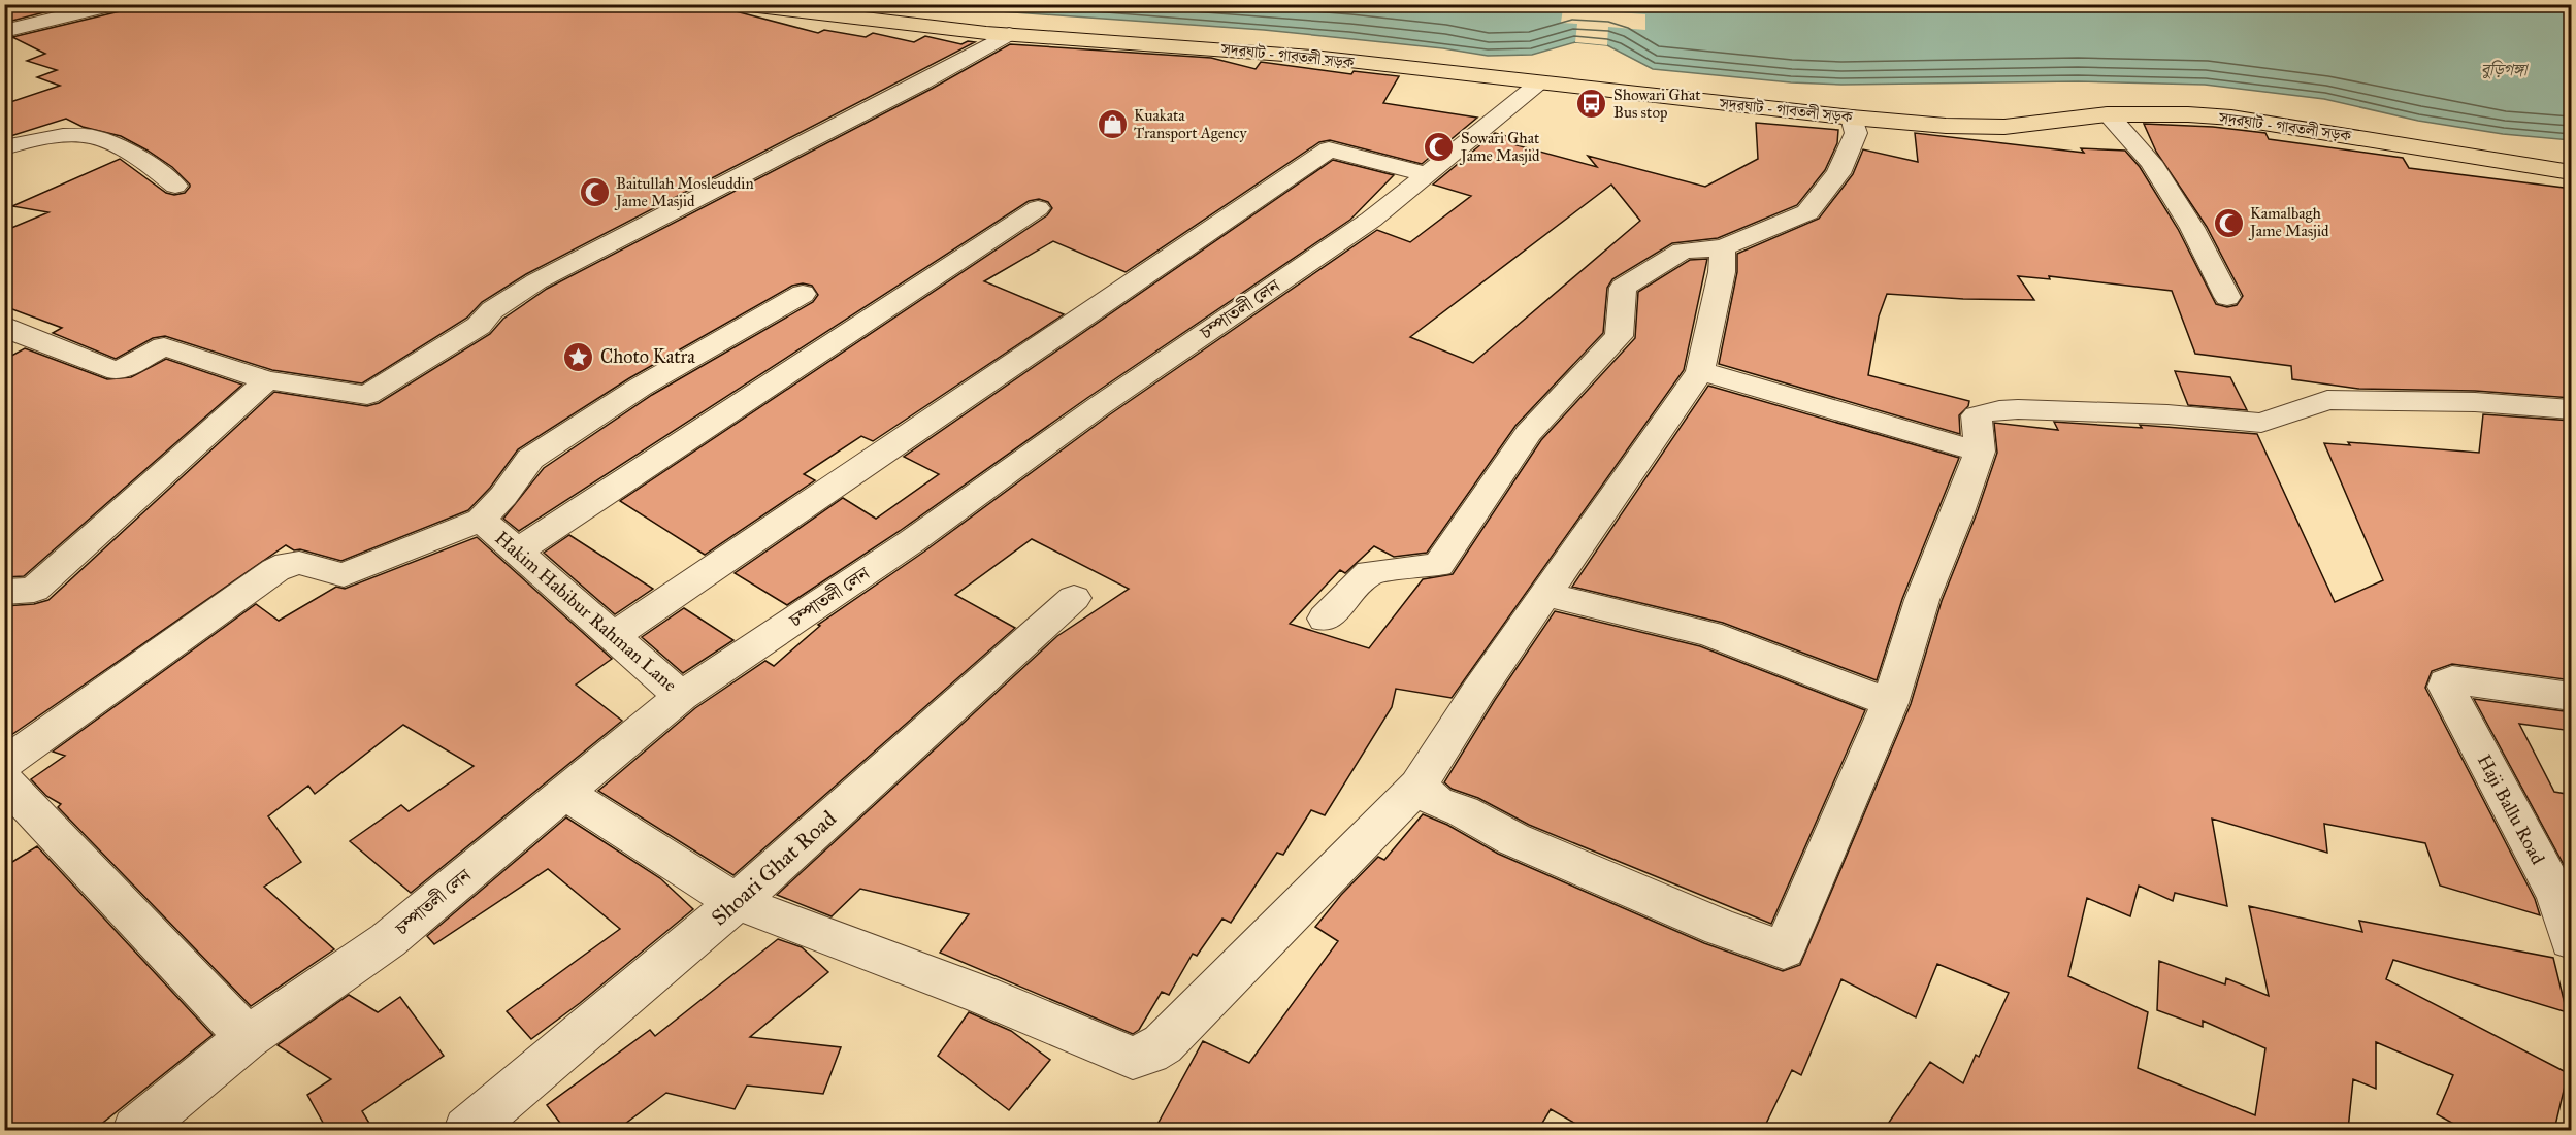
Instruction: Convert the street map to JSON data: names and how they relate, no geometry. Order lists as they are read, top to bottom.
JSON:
{
  "streets": {
    "highway": ["সদরঘাট - গাবতলী সড়ক"],
    "street": [
      "চম্পাতলী লেন",
      "Hakim Habibur Rahman Lane",
      "Haji Ballu Road",
      "Shoari Ghat Road"
    ]
  },
  "crossings": [
    ["সদরঘাট - গাবতলী সড়ক", "চম্পাতলী লেন"],
    ["চম্পাতলী লেন", "Hakim Habibur Rahman Lane"]
  ],
  "water": ["বুড়িগঙ্গা"],
  "places": {
    "bus stop": ["Showari Ghat Bus stop"],
    "shop": ["Kuakata Transport Agency"],
    "mosque": ["Sowari Ghat Jame Masjid", "Baitullah Mosleuddin Jame Masjid", "Kamalbagh Jame Masjid"],
    "place": ["Choto Katra"]
  }
}
